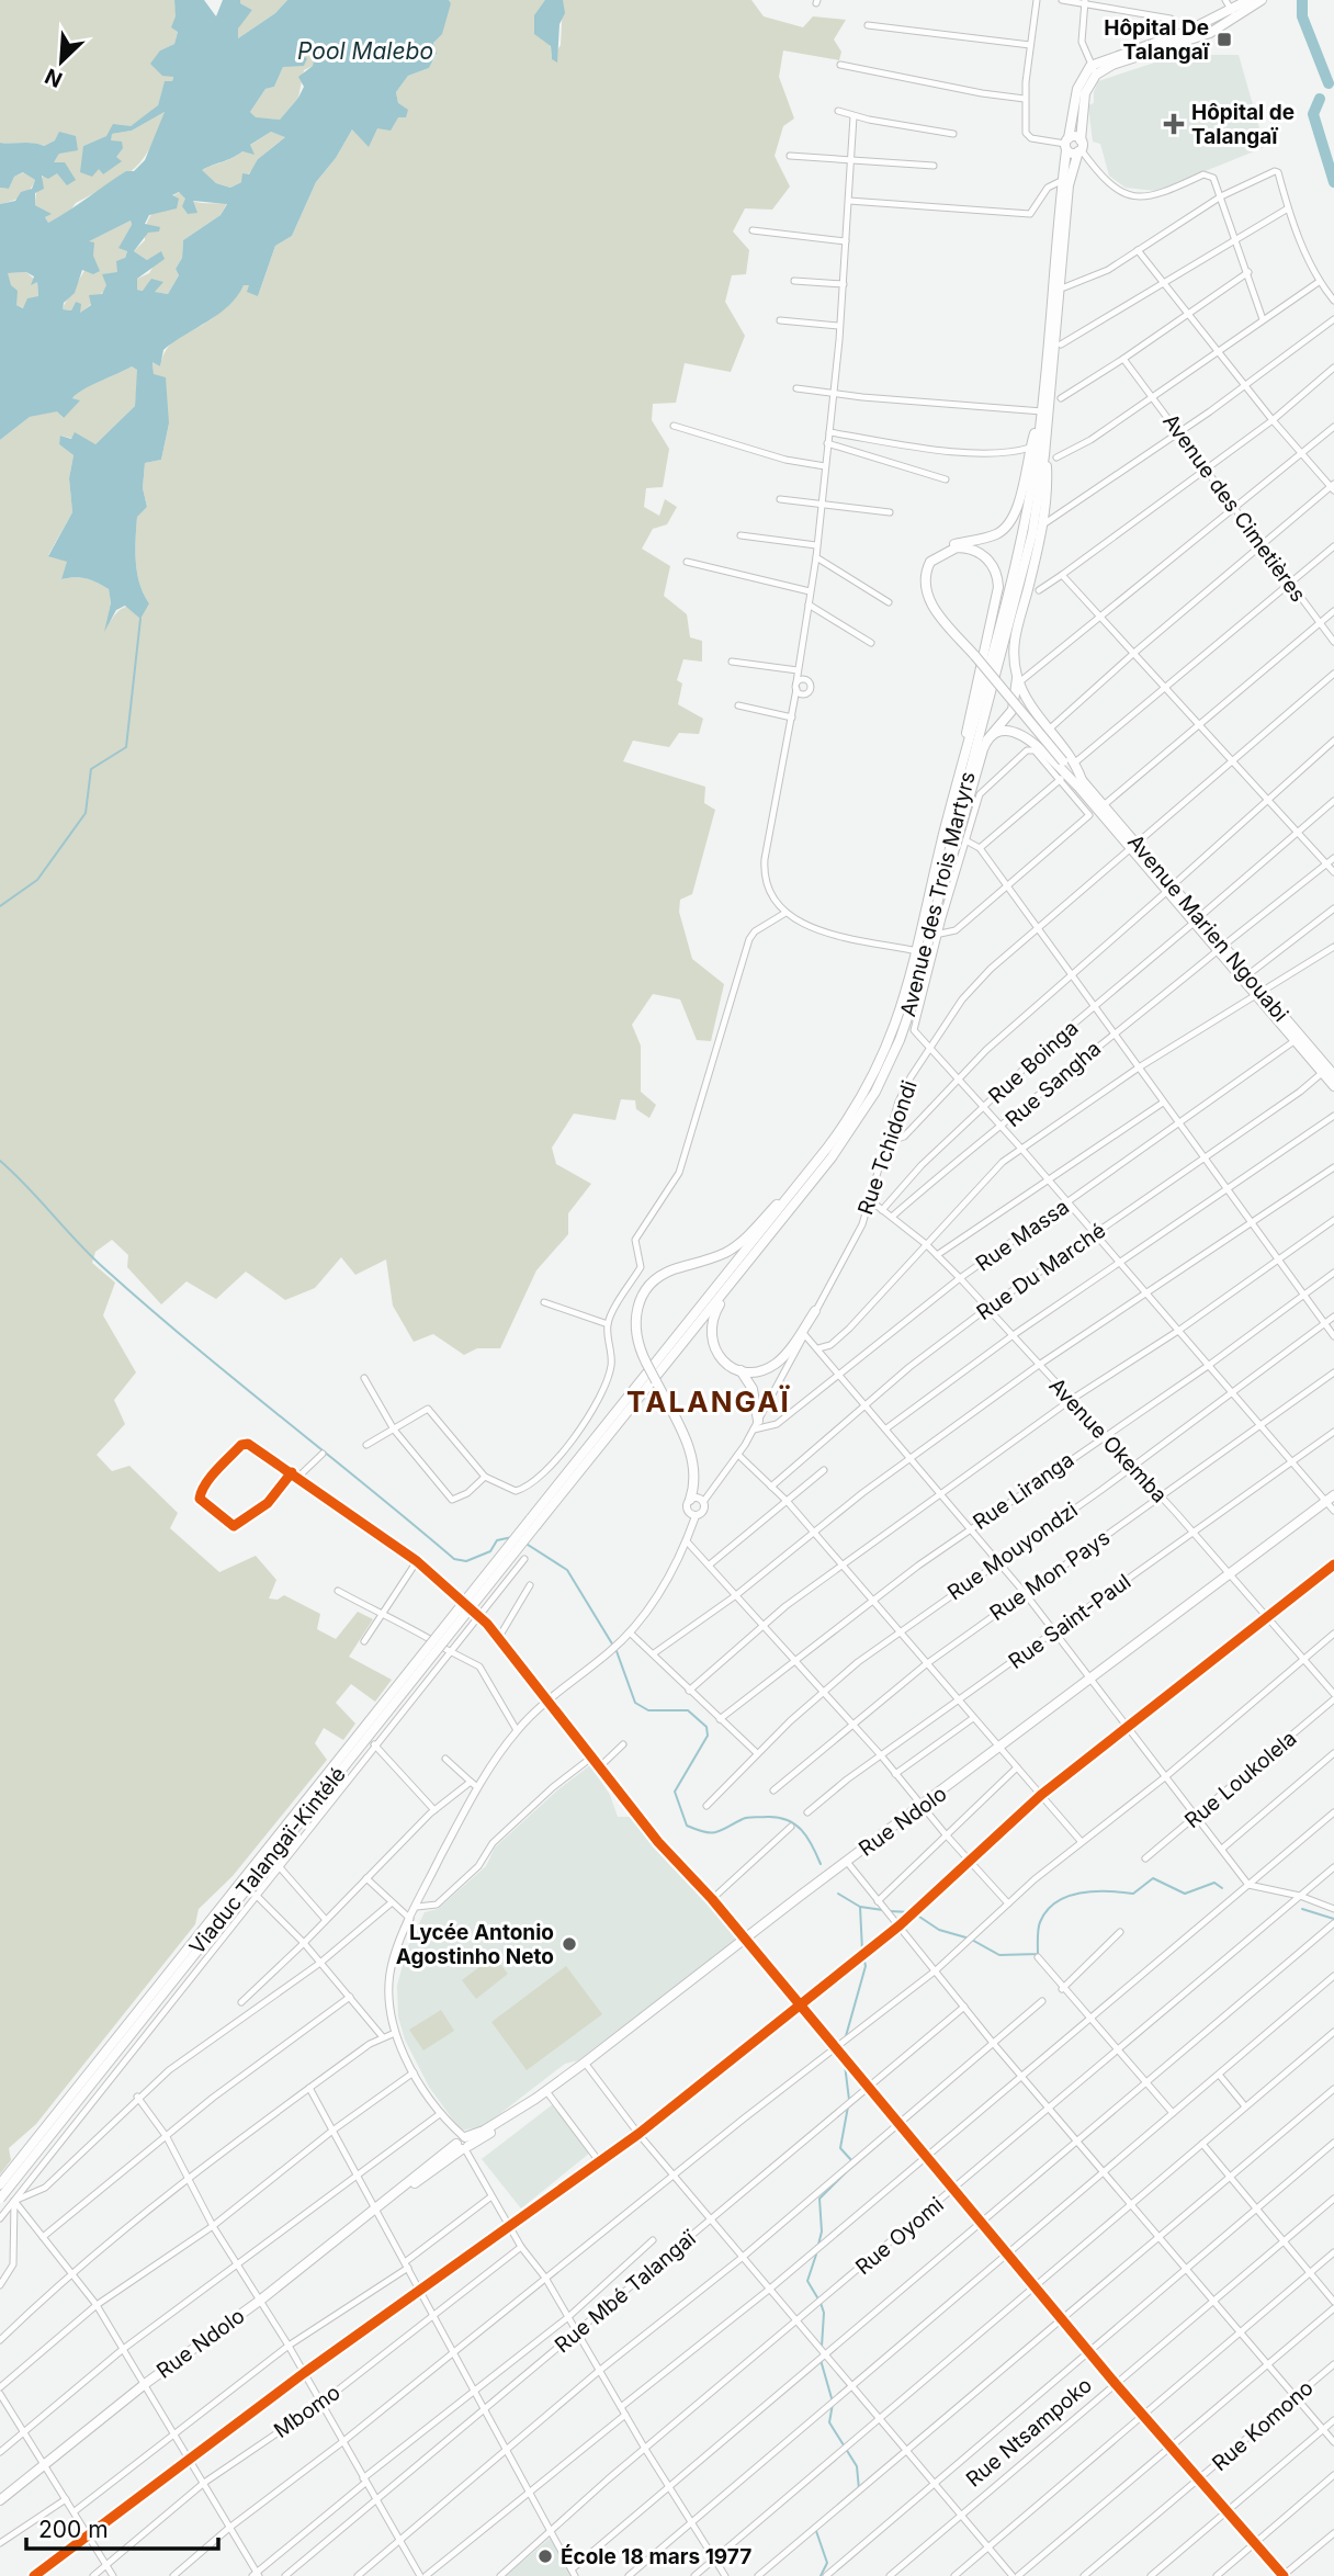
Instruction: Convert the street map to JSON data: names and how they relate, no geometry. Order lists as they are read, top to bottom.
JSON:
{
  "streets": {
    "main road": [
      "Avenue des Trois Martyrs",
      "Avenue Marien Ngouabi",
      "Rue Ndolo",
      "Viaduc Talangaï-Kintélé"
    ],
    "street": [
      "Avenue des Cimetières",
      "Rue Boinga",
      "Rue Sangha",
      "Rue Tchidondi",
      "Rue Massa",
      "Rue Du Marché",
      "Avenue Okemba",
      "Rue Liranga",
      "Rue Mouyondzi",
      "Rue Mon Pays",
      "Rue Saint-Paul",
      "Rue Loukolela",
      "Rue Oyomi",
      "Rue Mbé Talangaï",
      "Mbomo",
      "Rue Komono",
      "Rue Ntsampoko"
    ]
  },
  "crossings": [
    ["Avenue des Trois Martyrs", "Viaduc Talangaï-Kintélé"],
    ["Avenue Marien Ngouabi", "Rue Boinga"],
    ["Avenue Marien Ngouabi", "Rue Sangha"],
    ["Avenue Marien Ngouabi", "Rue Tchidondi"],
    ["Avenue Marien Ngouabi", "Rue Du Marché"],
    ["Rue Boinga", "Avenue Okemba"],
    ["Rue Sangha", "Avenue Okemba"],
    ["Rue Tchidondi", "Rue Massa"],
    ["Rue Tchidondi", "Avenue Okemba"],
    ["Rue Massa", "Avenue Okemba"],
    ["Rue Du Marché", "Avenue Okemba"],
    ["Avenue Okemba", "Rue Liranga"],
    ["Avenue Okemba", "Rue Mouyondzi"],
    ["Avenue Okemba", "Rue Mon Pays"],
    ["Avenue Okemba", "Rue Saint-Paul"],
    ["Avenue Okemba", "Rue Loukolela"],
    ["Avenue Okemba", "Rue Ndolo"]
  ],
  "districts": ["TALANGAÏ"],
  "water": ["Pool Malebo"],
  "places": {
    "transit": ["Hôpital De Talangaï"],
    "health": ["Hôpital de Talangaï"],
    "other": ["Lycée Antonio Agostinho Neto", "École 18 mars 1977"]
  },
  "scale_bar": "200 m",
  "north": "bottom left"
}
